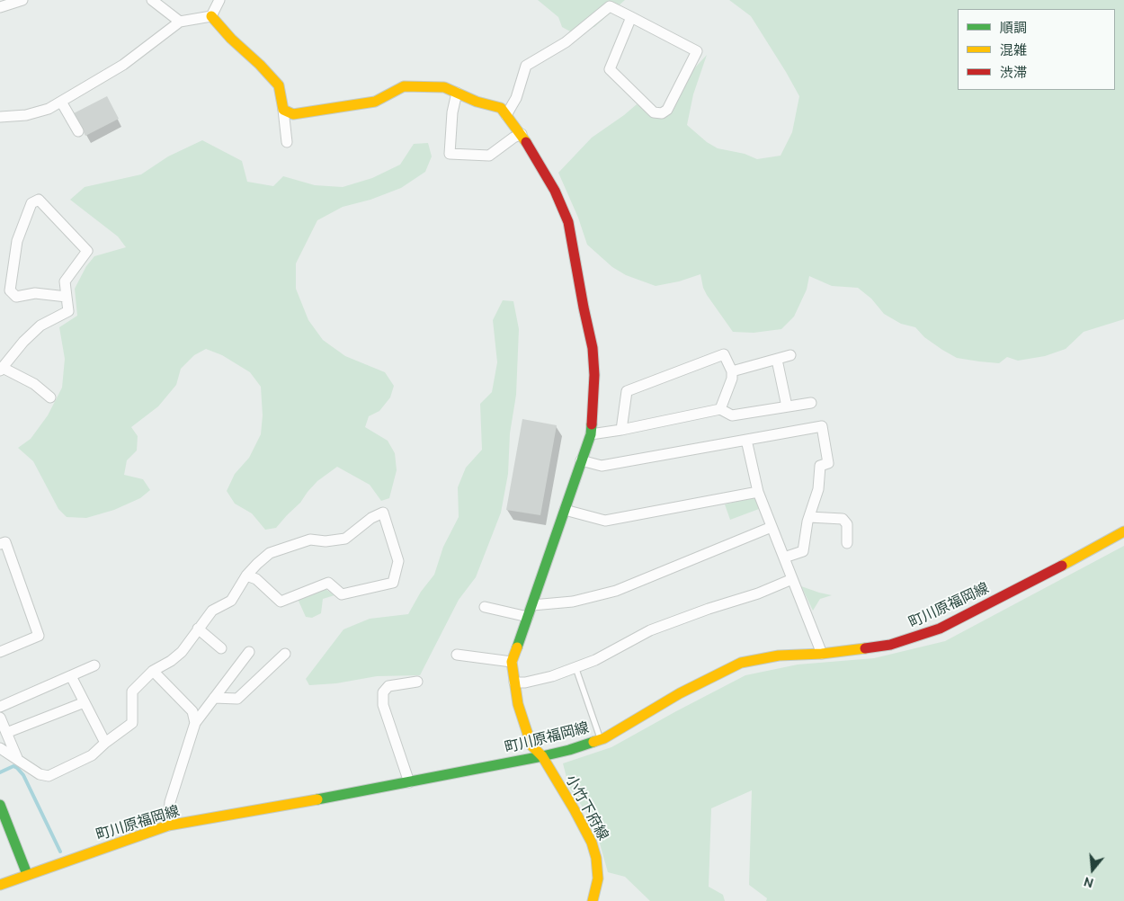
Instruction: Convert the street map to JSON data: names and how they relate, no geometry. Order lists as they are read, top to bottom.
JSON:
{
  "streets": {
    "main road": ["町川原福岡線", "小竹下府線"]
  },
  "crossings": [
    ["町川原福岡線", "小竹下府線"]
  ],
  "legend": ["順調", "混雑", "渋滞"],
  "north": "bottom"
}
